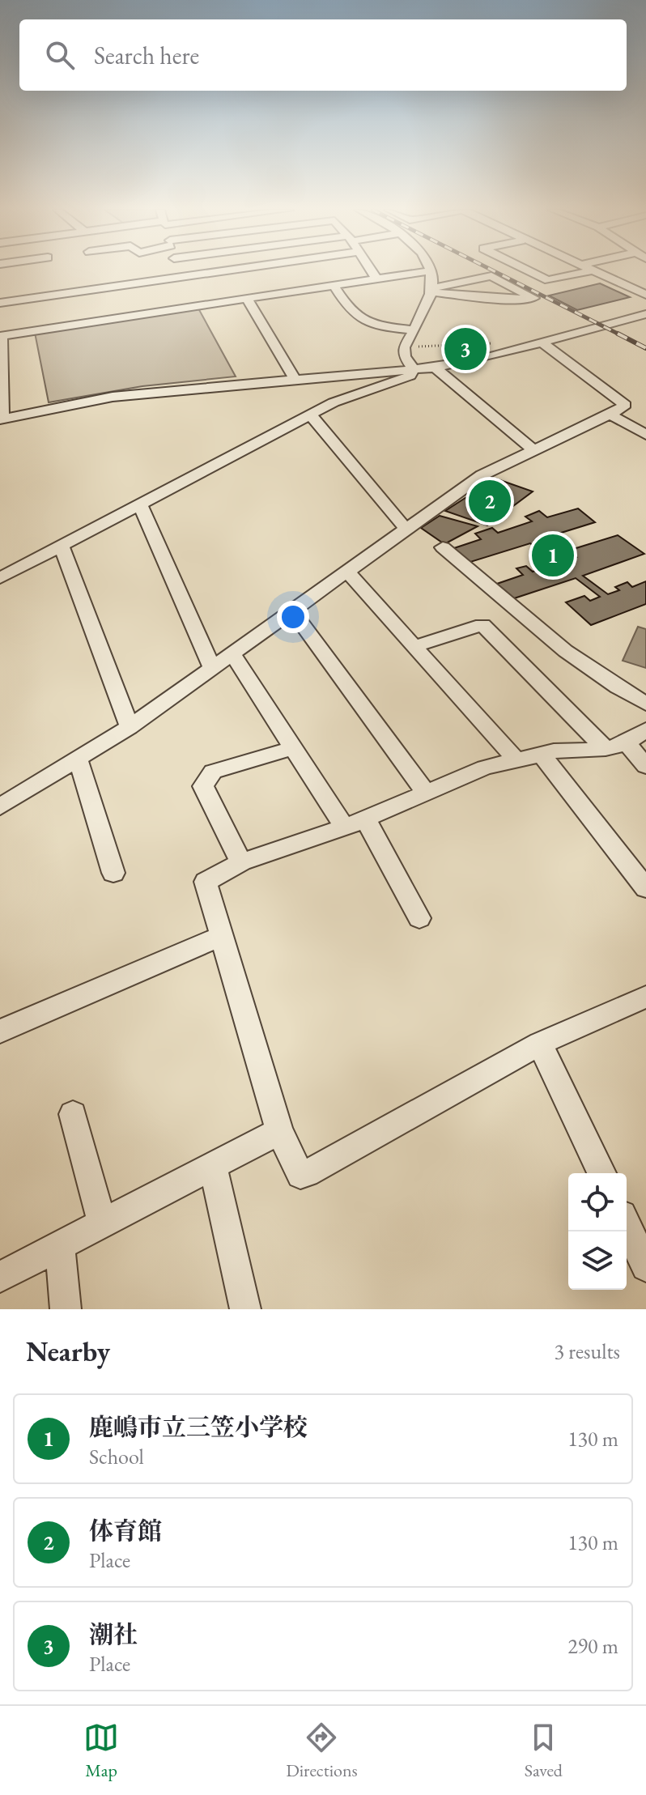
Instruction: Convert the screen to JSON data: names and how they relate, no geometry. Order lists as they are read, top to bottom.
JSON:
{
  "page": {
    "search": "Search here",
    "pins": ["3", "2", "1"],
    "heading": ["Nearby", "3 results"],
    "list": [
      {
        "mark": "1",
        "name": "鹿嶋市立三笠小学校",
        "note": "School",
        "value": "130 m"
      },
      {
        "mark": "2",
        "name": "体育館",
        "note": "Place",
        "value": "130 m"
      },
      {
        "mark": "3",
        "name": "潮社",
        "note": "Place",
        "value": "290 m"
      }
    ],
    "nav": ["Map", "Directions", "Saved"]
  }
}
